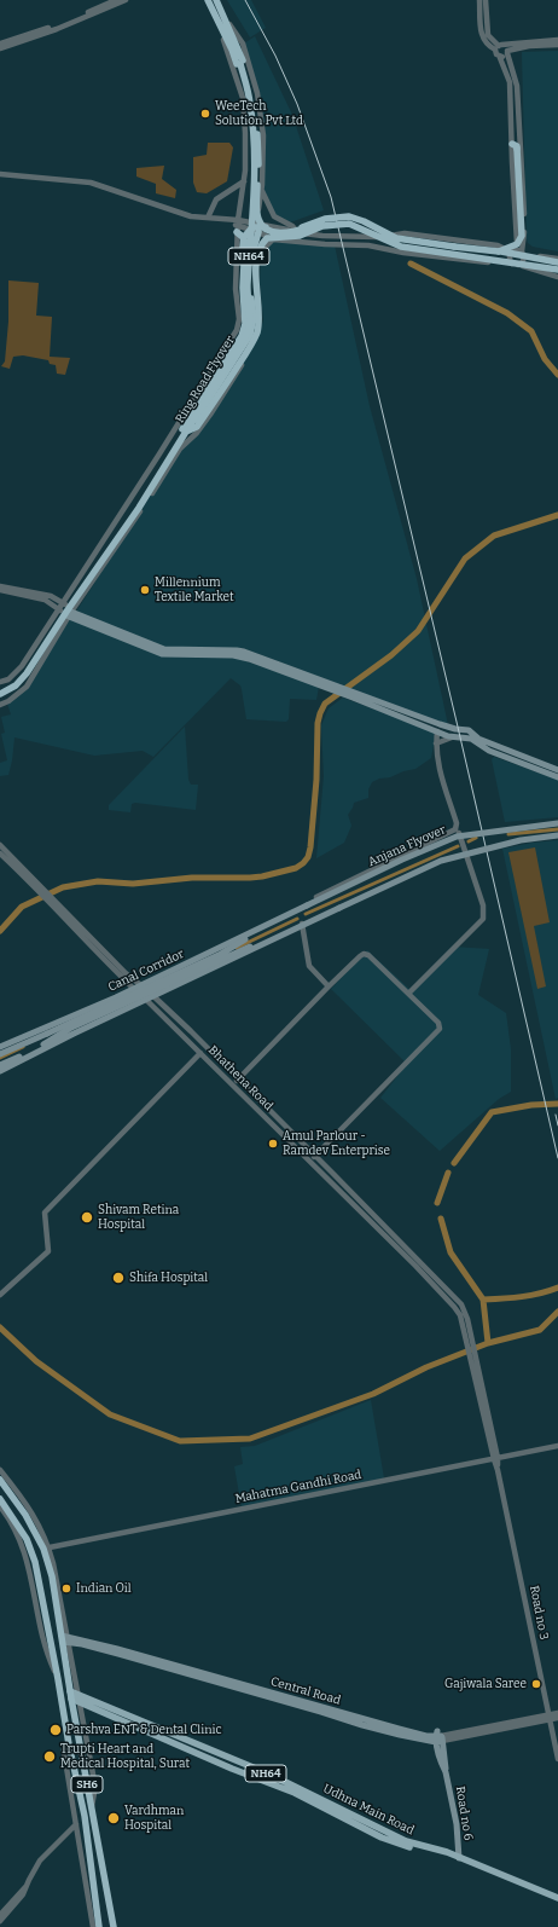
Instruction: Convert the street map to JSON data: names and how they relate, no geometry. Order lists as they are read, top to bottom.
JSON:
{
  "streets": {
    "highway": ["NH64", "Ring Road Flyover", "SH6"],
    "main road": [
      "Anjana Flyover",
      "Canal Corridor",
      "Central Road",
      "Udhna Main Road",
      "Road no 6"
    ],
    "street": ["Bhathena Road", "Mahatma Gandhi Road", "Road no 3"]
  },
  "crossings": [
    ["NH64", "Ring Road Flyover"],
    ["NH64", "Udhna Main Road"],
    ["NH64", "Road no 6"],
    ["Anjana Flyover", "Canal Corridor"],
    ["Canal Corridor", "Bhathena Road"],
    ["Bhathena Road", "Road no 3"],
    ["Mahatma Gandhi Road", "Road no 3"],
    ["Road no 3", "Central Road"],
    ["Central Road", "SH6"],
    ["Central Road", "Road no 6"],
    ["SH6", "Udhna Main Road"],
    ["Udhna Main Road", "Road no 6"]
  ],
  "places": [
    "WeeTech Solution Pvt Ltd",
    "Millennium Textile Market",
    "Amul Parlour - Ramdev Enterprise",
    "Shivam Retina Hospital",
    "Shifa Hospital",
    "Indian Oil",
    "Gajiwala Saree",
    "Parshva ENT & Dental Clinic",
    "Trupti Heart and Medical Hospital, Surat",
    "Vardhman Hospital"
  ]
}
